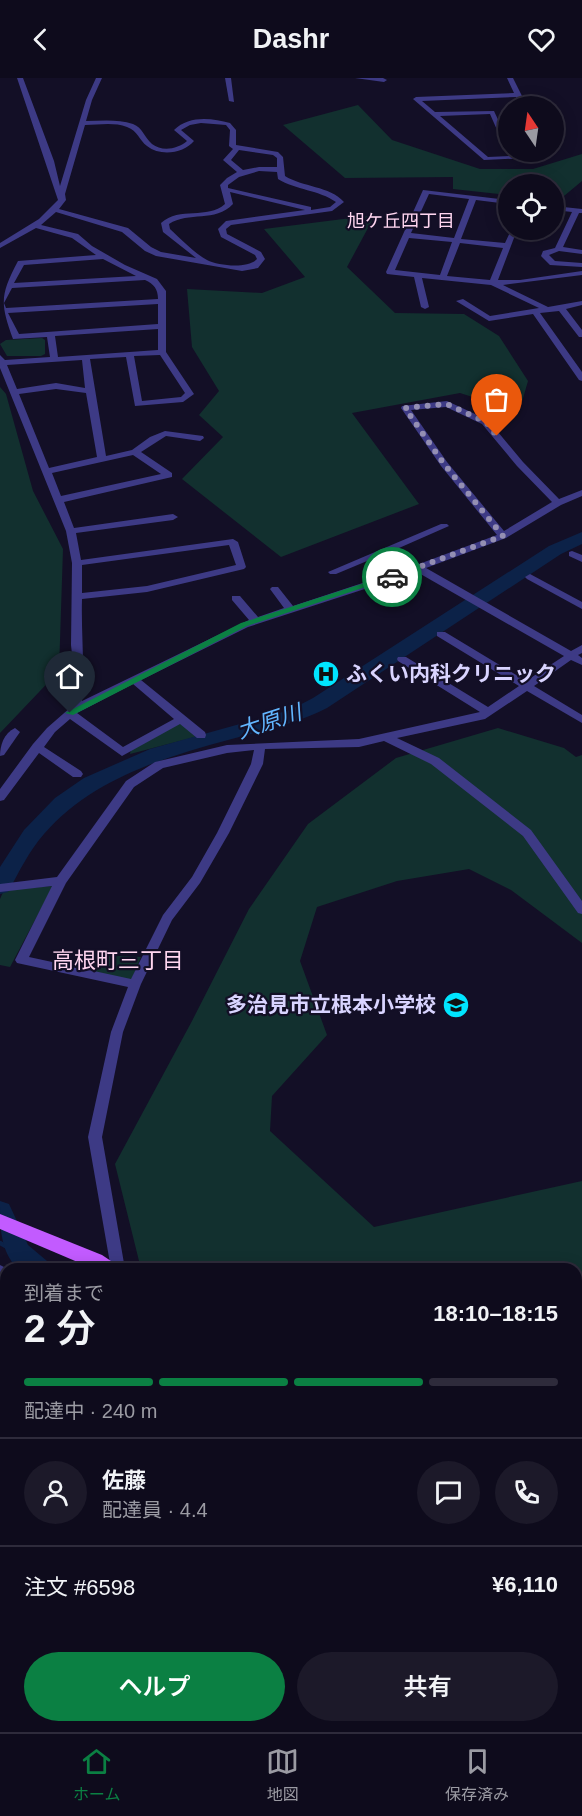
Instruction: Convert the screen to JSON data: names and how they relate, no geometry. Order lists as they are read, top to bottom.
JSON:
{
  "districts": ["旭ケ丘四丁目", "高根町三丁目"],
  "water": ["大原川"],
  "places": {
    "hospital": ["ふくい内科クリニック"],
    "school or university": ["多治見市立根本小学校"]
  },
  "north": "top",
  "page": {
    "header": "Dashr",
    "heading": ["2 分", "到着まで", "18:10–18:15"],
    "panel": [
      "佐藤",
      "配達員 · 4.4",
      "注文 #6598",
      "¥6,110"
    ],
    "bar": "配達中 · 240 m",
    "buttons": ["ヘルプ", "共有"],
    "tabs": ["ホーム", "地図", "保存済み"]
  }
}
